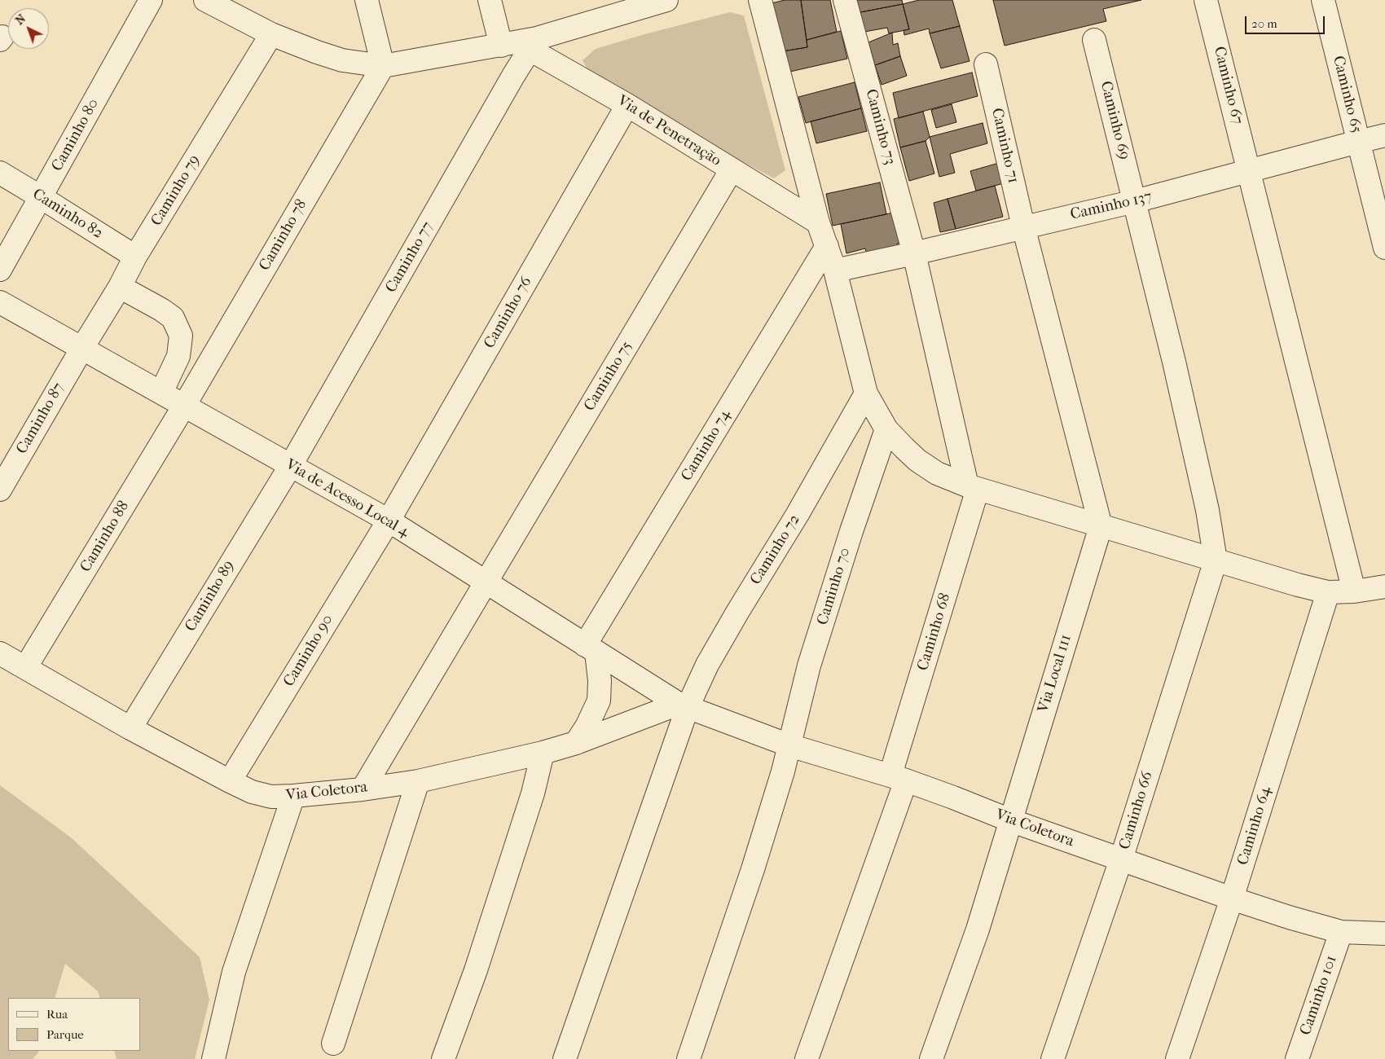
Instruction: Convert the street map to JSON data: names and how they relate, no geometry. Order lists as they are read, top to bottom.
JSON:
{
  "streets": {
    "street": [
      "Caminho 67",
      "Caminho 65",
      "Caminho 69",
      "Caminho 73",
      "Via de Penetração",
      "Caminho 80",
      "Caminho 71",
      "Caminho 79",
      "Caminho 137",
      "Caminho 82",
      "Caminho 78",
      "Caminho 77",
      "Caminho 76",
      "Caminho 75",
      "Caminho 87",
      "Caminho 74",
      "Via de Acesso Local 4",
      "Caminho 88",
      "Caminho 72",
      "Caminho 70",
      "Caminho 89",
      "Caminho 68",
      "Caminho 90",
      "Via Local 111",
      "Via Coletora",
      "Caminho 66",
      "Caminho 64",
      "Caminho 101"
    ]
  },
  "crossings": [
    ["Caminho 67", "Caminho 137"],
    ["Caminho 65", "Caminho 137"],
    ["Caminho 69", "Caminho 137"],
    ["Caminho 69", "Caminho 66"],
    ["Caminho 73", "Caminho 137"],
    ["Caminho 73", "Caminho 68"],
    ["Via de Penetração", "Caminho 77"],
    ["Via de Penetração", "Caminho 76"],
    ["Via de Penetração", "Caminho 75"],
    ["Caminho 80", "Caminho 82"],
    ["Caminho 71", "Caminho 137"],
    ["Caminho 71", "Via Local 111"],
    ["Caminho 79", "Caminho 82"],
    ["Caminho 79", "Caminho 87"],
    ["Caminho 79", "Via de Acesso Local 4"],
    ["Caminho 78", "Via de Acesso Local 4"],
    ["Caminho 78", "Caminho 88"],
    ["Caminho 77", "Via de Acesso Local 4"],
    ["Caminho 77", "Caminho 89"],
    ["Caminho 76", "Via de Acesso Local 4"],
    ["Caminho 76", "Caminho 90"],
    ["Caminho 75", "Via de Acesso Local 4"],
    ["Caminho 75", "Via Coletora"],
    ["Caminho 87", "Via de Acesso Local 4"],
    ["Caminho 74", "Via de Acesso Local 4"],
    ["Via de Acesso Local 4", "Caminho 88"],
    ["Via de Acesso Local 4", "Caminho 72"],
    ["Via de Acesso Local 4", "Caminho 89"],
    ["Via de Acesso Local 4", "Caminho 90"],
    ["Via de Acesso Local 4", "Via Coletora"],
    ["Caminho 88", "Via Coletora"],
    ["Caminho 72", "Via Coletora"],
    ["Caminho 70", "Via Coletora"],
    ["Caminho 89", "Via Coletora"],
    ["Caminho 68", "Via Coletora"],
    ["Caminho 90", "Via Coletora"],
    ["Via Local 111", "Via Coletora"],
    ["Via Coletora", "Caminho 66"],
    ["Via Coletora", "Caminho 64"],
    ["Via Coletora", "Caminho 101"]
  ],
  "legend": ["Rua", "Parque"],
  "scale_bar": "20 m",
  "north": "top left"
}
